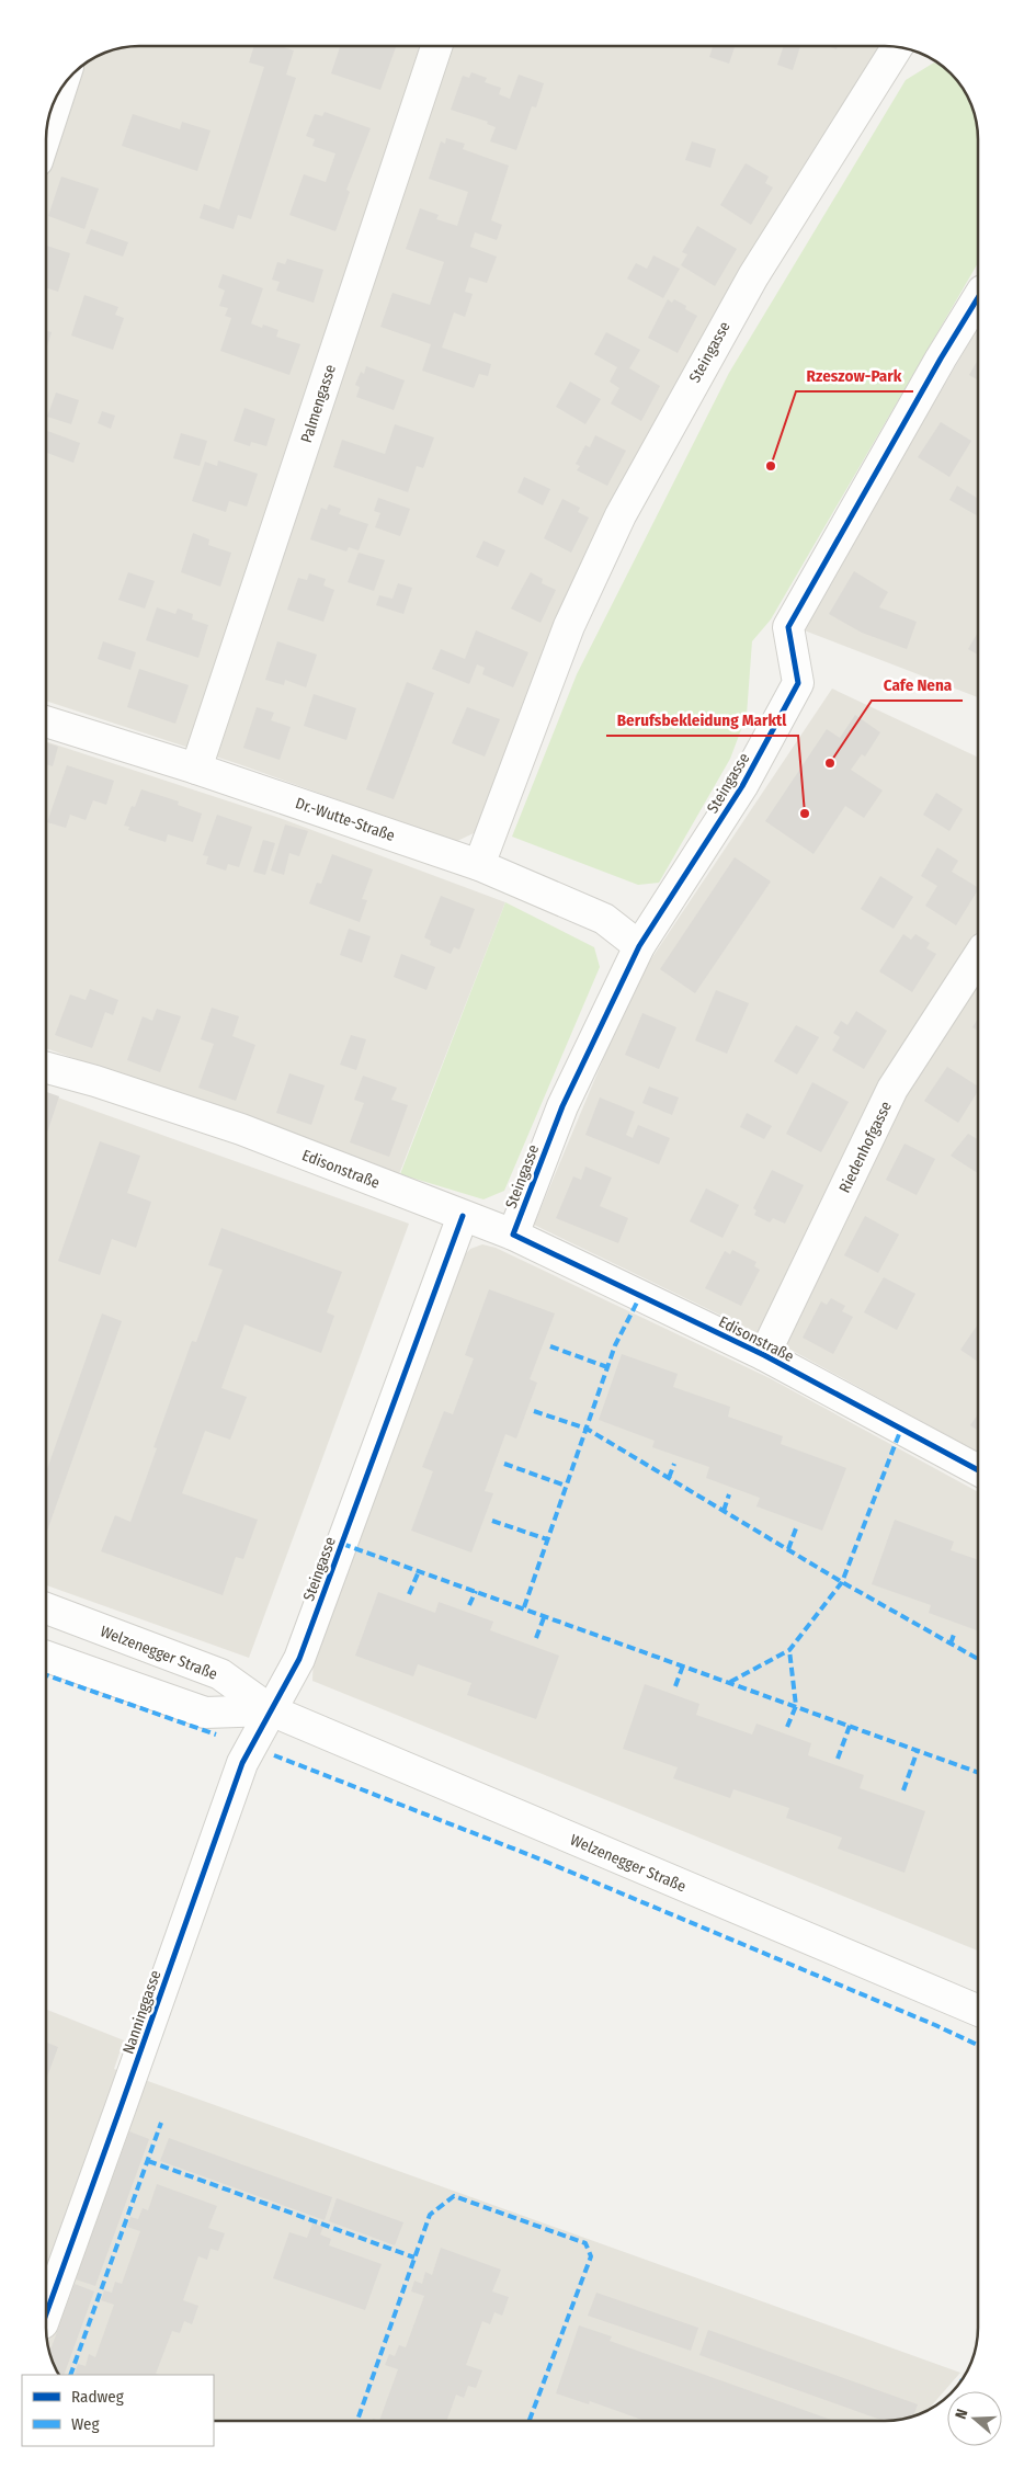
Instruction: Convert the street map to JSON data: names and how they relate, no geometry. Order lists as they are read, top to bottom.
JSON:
{
  "streets": {
    "street": [
      "Steingasse",
      "Palmengasse",
      "Dr.-Wutte-Straße",
      "Riedenhofgasse",
      "Edisonstraße",
      "Welzenegger Straße",
      "Nanninggasse"
    ]
  },
  "crossings": [
    ["Steingasse", "Dr.-Wutte-Straße"],
    ["Steingasse", "Edisonstraße"],
    ["Steingasse", "Welzenegger Straße"],
    ["Steingasse", "Nanninggasse"],
    ["Palmengasse", "Dr.-Wutte-Straße"],
    ["Riedenhofgasse", "Edisonstraße"],
    ["Welzenegger Straße", "Nanninggasse"]
  ],
  "places": ["Rzeszow-Park", "Cafe Nena", "Berufsbekleidung Marktl"],
  "legend": ["Radweg", "Weg"],
  "north": "left"
}
